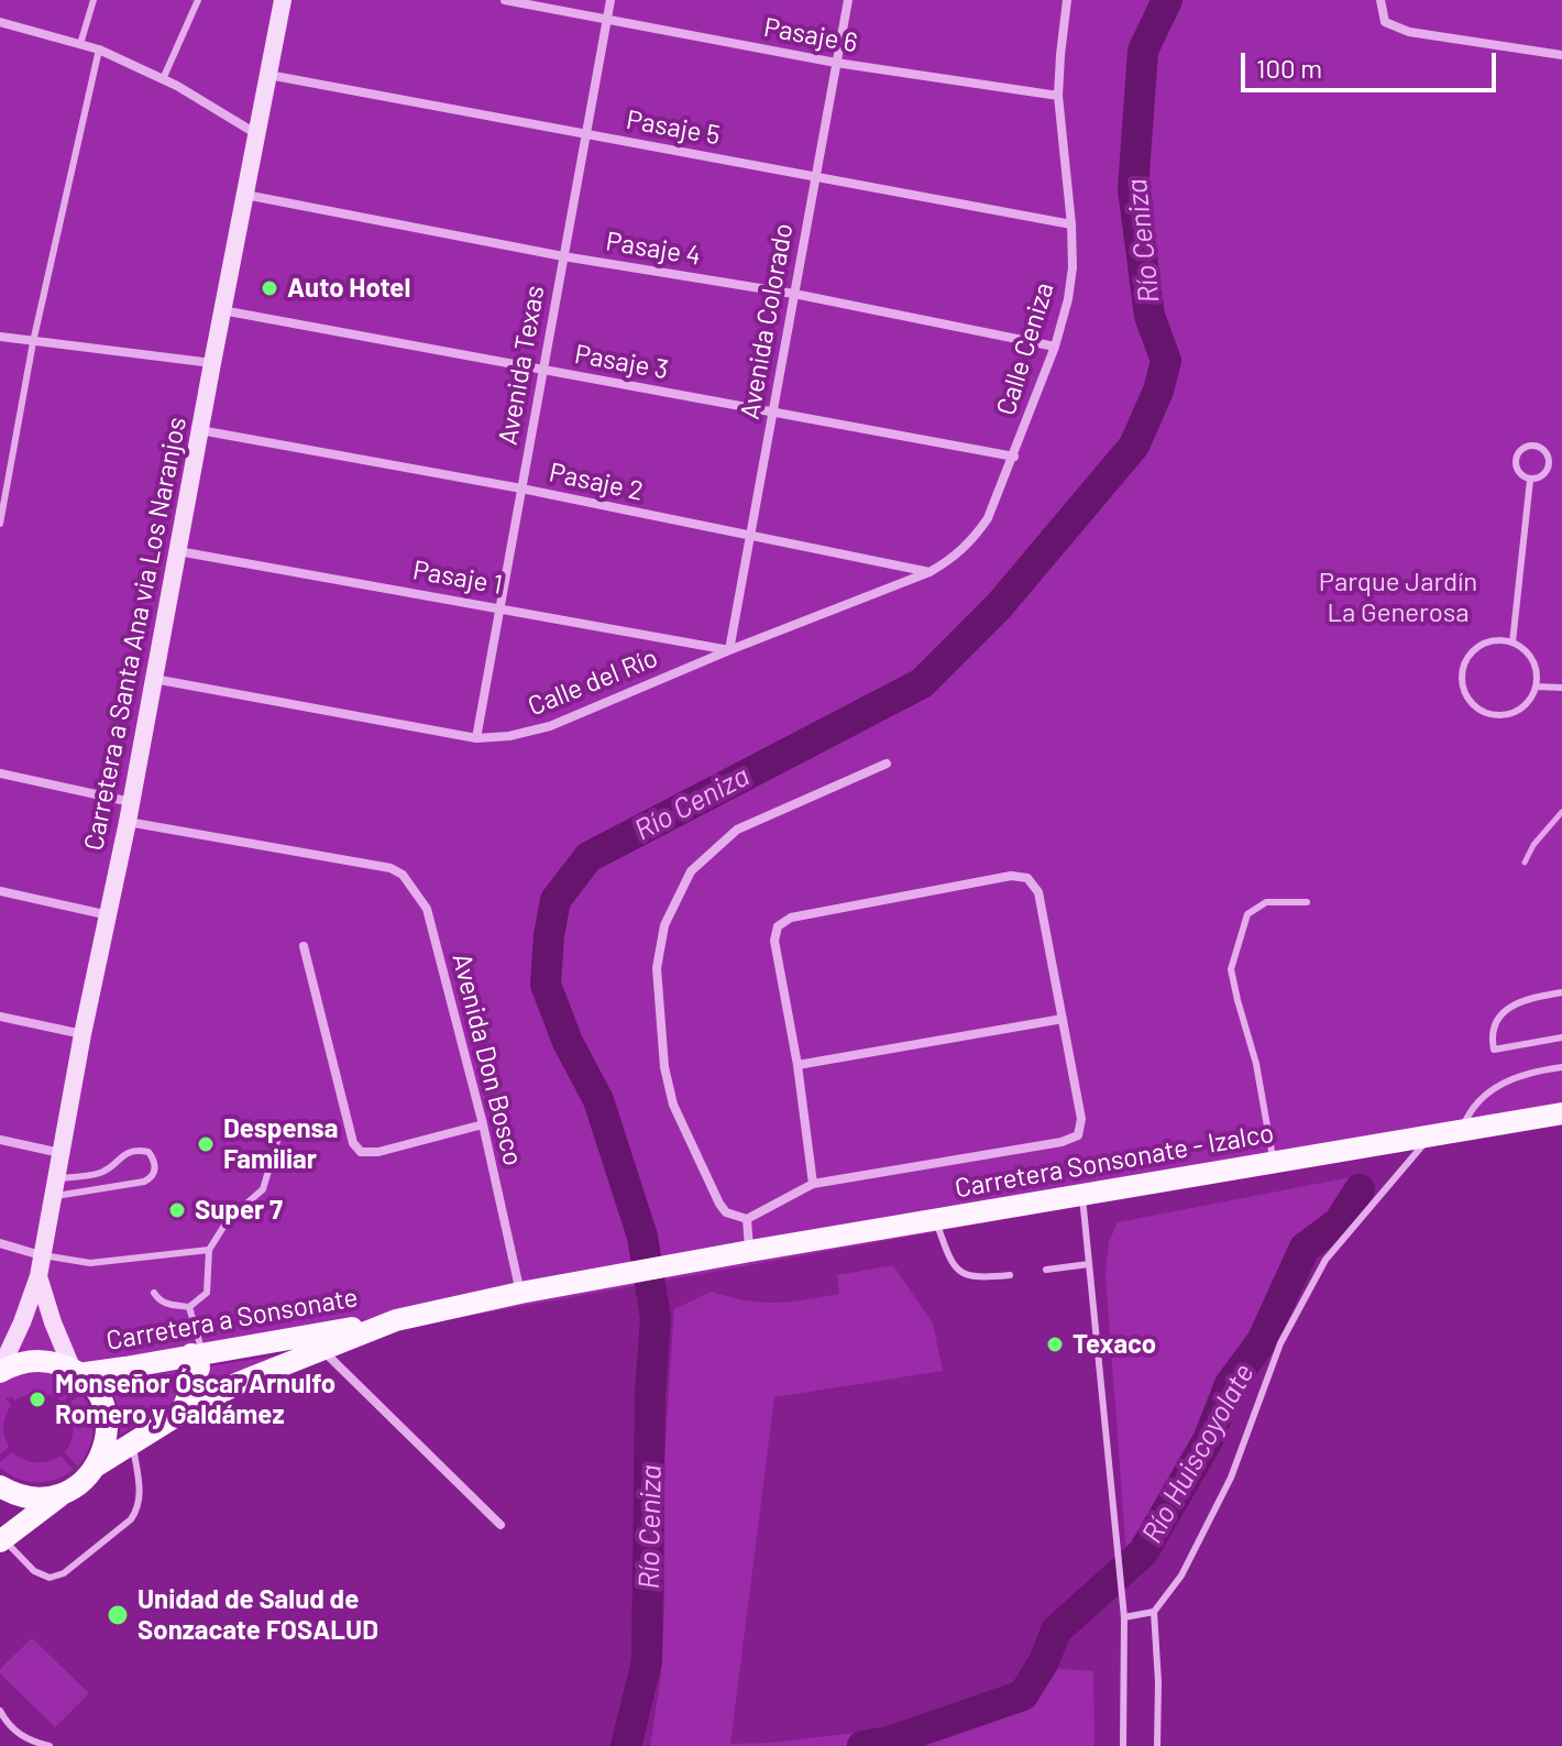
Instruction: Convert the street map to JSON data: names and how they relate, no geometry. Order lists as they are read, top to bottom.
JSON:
{
  "streets": {
    "main road": ["Carretera a Santa Ana via Los Naranjos", "Carretera Sonsonate - Izalco", "Carretera a Sonsonate"],
    "street": [
      "Pasaje 6",
      "Pasaje 5",
      "Pasaje 4",
      "Avenida Colorado",
      "Calle Ceniza",
      "Pasaje 3",
      "Avenida Texas",
      "Pasaje 2",
      "Pasaje 1",
      "Calle del Río",
      "Avenida Don Bosco"
    ]
  },
  "crossings": [
    ["Pasaje 6", "Avenida Colorado"],
    ["Pasaje 6", "Calle Ceniza"],
    ["Pasaje 6", "Avenida Texas"],
    ["Pasaje 5", "Avenida Colorado"],
    ["Pasaje 5", "Calle Ceniza"],
    ["Pasaje 5", "Avenida Texas"],
    ["Pasaje 5", "Carretera a Santa Ana via Los Naranjos"],
    ["Pasaje 4", "Avenida Colorado"],
    ["Pasaje 4", "Calle Ceniza"],
    ["Pasaje 4", "Avenida Texas"],
    ["Pasaje 4", "Carretera a Santa Ana via Los Naranjos"],
    ["Avenida Colorado", "Pasaje 3"],
    ["Avenida Colorado", "Pasaje 2"],
    ["Avenida Colorado", "Pasaje 1"],
    ["Avenida Colorado", "Calle del Río"],
    ["Calle Ceniza", "Pasaje 3"],
    ["Calle Ceniza", "Pasaje 2"],
    ["Calle Ceniza", "Calle del Río"],
    ["Pasaje 3", "Avenida Texas"],
    ["Pasaje 3", "Carretera a Santa Ana via Los Naranjos"],
    ["Avenida Texas", "Pasaje 2"],
    ["Avenida Texas", "Pasaje 1"],
    ["Avenida Texas", "Calle del Río"],
    ["Pasaje 2", "Carretera a Santa Ana via Los Naranjos"],
    ["Pasaje 2", "Calle del Río"],
    ["Pasaje 1", "Carretera a Santa Ana via Los Naranjos"],
    ["Pasaje 1", "Calle del Río"],
    ["Carretera a Santa Ana via Los Naranjos", "Calle del Río"],
    ["Carretera a Santa Ana via Los Naranjos", "Avenida Don Bosco"],
    ["Avenida Don Bosco", "Carretera Sonsonate - Izalco"],
    ["Carretera Sonsonate - Izalco", "Carretera a Sonsonate"]
  ],
  "water": ["Río Ceniza", "Río Huiscoyolate"],
  "parks": ["Parque Jardín La Generosa"],
  "places": [
    "Auto Hotel",
    "Despensa Familiar",
    "Super 7",
    "Texaco",
    "Monseñor Óscar Arnulfo Romero y Galdámez",
    "Unidad de Salud de Sonzacate FOSALUD"
  ],
  "scale_bar": "100 m"
}
